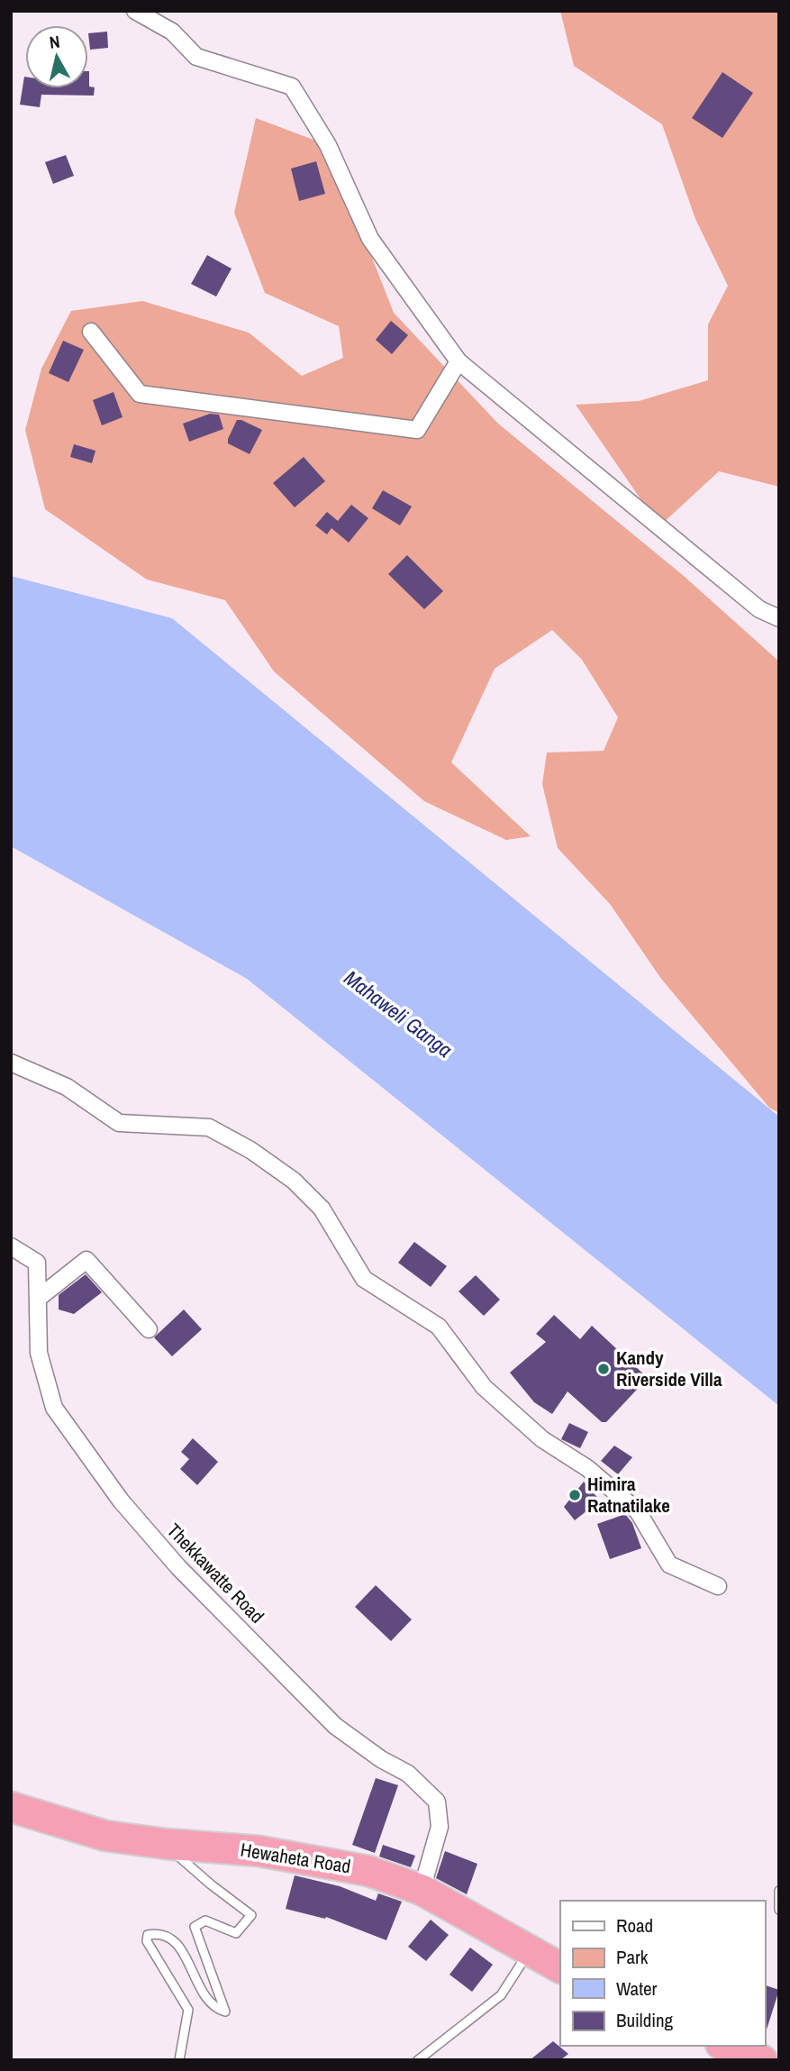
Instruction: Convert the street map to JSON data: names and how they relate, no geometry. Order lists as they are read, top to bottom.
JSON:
{
  "streets": {
    "highway": ["Hewaheta Road"],
    "street": ["Thekkawatte Road"]
  },
  "crossings": [
    ["Thekkawatte Road", "Hewaheta Road"]
  ],
  "water": ["Mahaweli Ganga"],
  "places": ["Kandy Riverside Villa", "Himira Ratnatilake"],
  "legend": [
    "Road",
    "Park",
    "Water",
    "Building"
  ],
  "north": "top"
}
